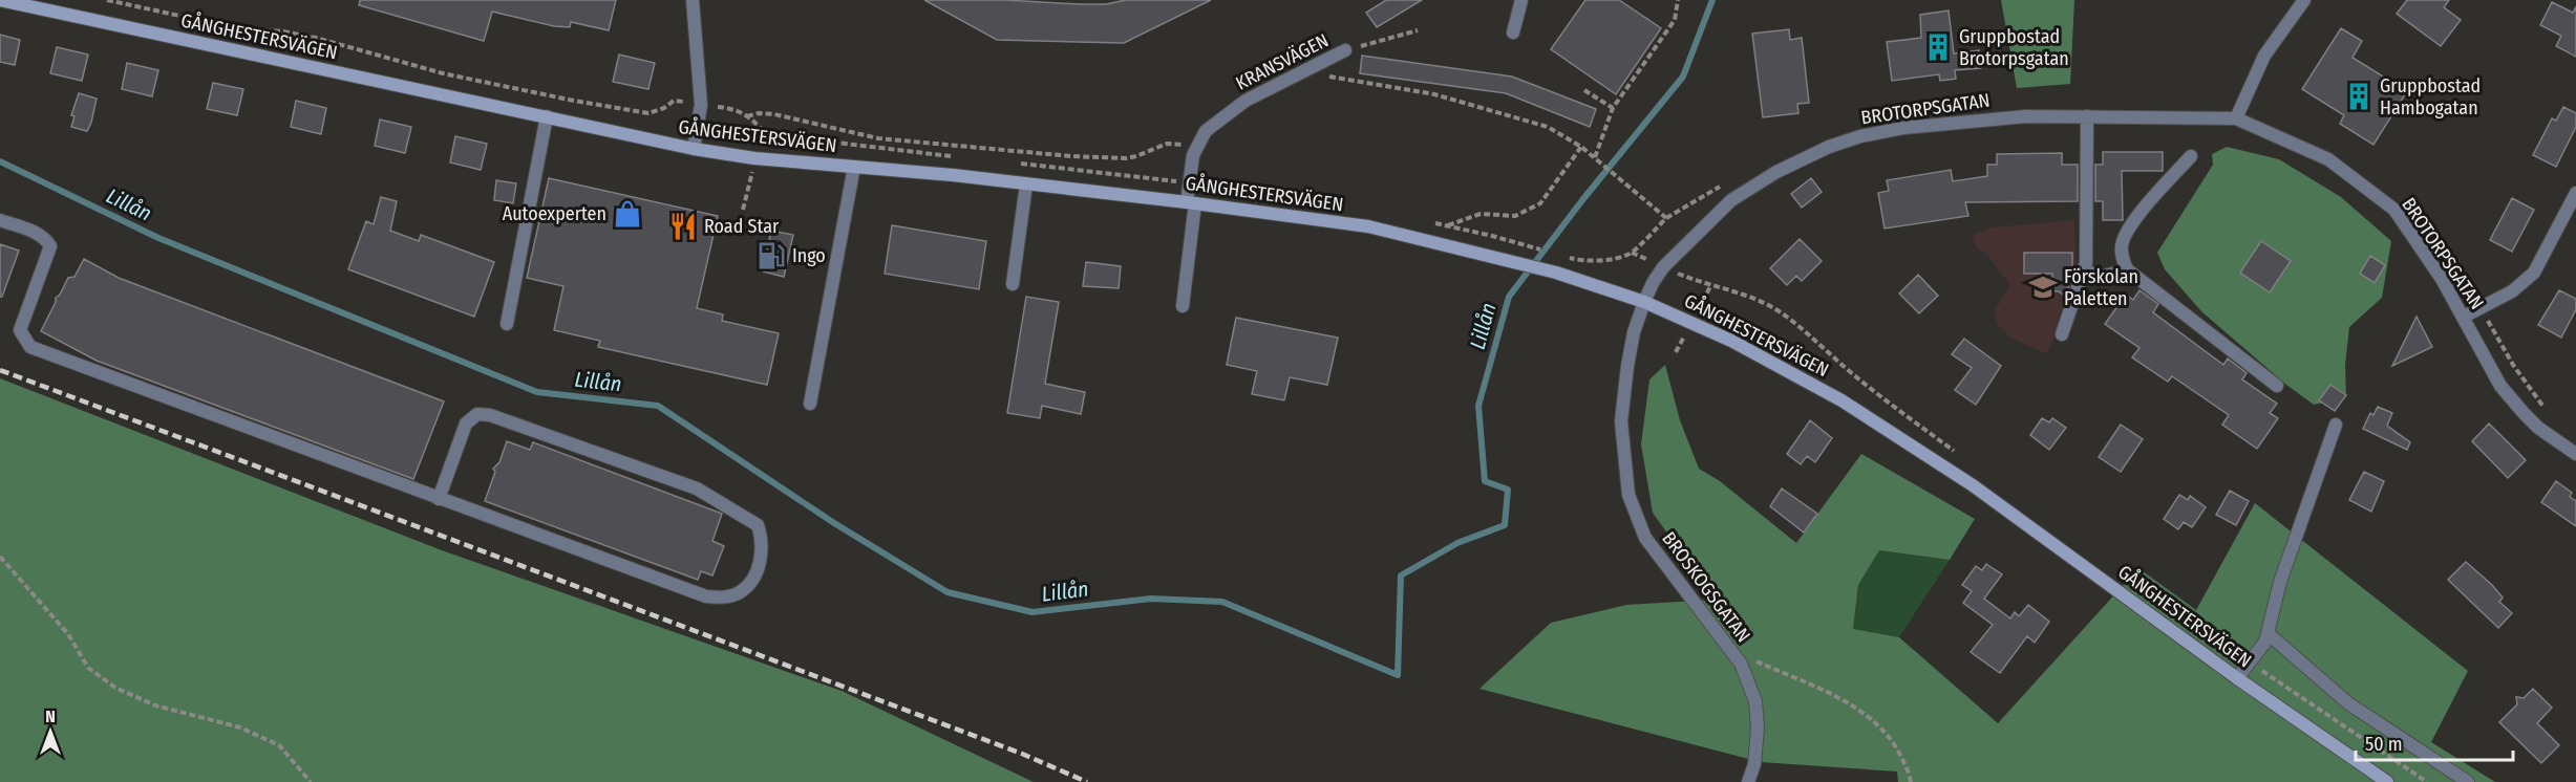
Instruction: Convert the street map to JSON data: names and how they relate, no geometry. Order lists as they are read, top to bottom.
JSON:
{
  "streets": {
    "street": [
      "GÅNGHESTERSVÄGEN",
      "KRANSVÄGEN",
      "BROTORPSGATAN",
      "BROSKOGSGATAN"
    ]
  },
  "crossings": [
    ["GÅNGHESTERSVÄGEN", "KRANSVÄGEN"],
    ["GÅNGHESTERSVÄGEN", "BROTORPSGATAN"],
    ["GÅNGHESTERSVÄGEN", "BROSKOGSGATAN"],
    ["BROTORPSGATAN", "BROSKOGSGATAN"]
  ],
  "water": ["Lillån"],
  "places": {
    "building": ["Gruppbostad Brotorpsgatan", "Gruppbostad Hambogatan"],
    "shop": ["Autoexperten"],
    "restaurant": ["Road Star"],
    "fuel station": ["Ingo"],
    "school or university": ["Förskolan Paletten"]
  },
  "scale_bar": "50 m",
  "north": "top"
}
